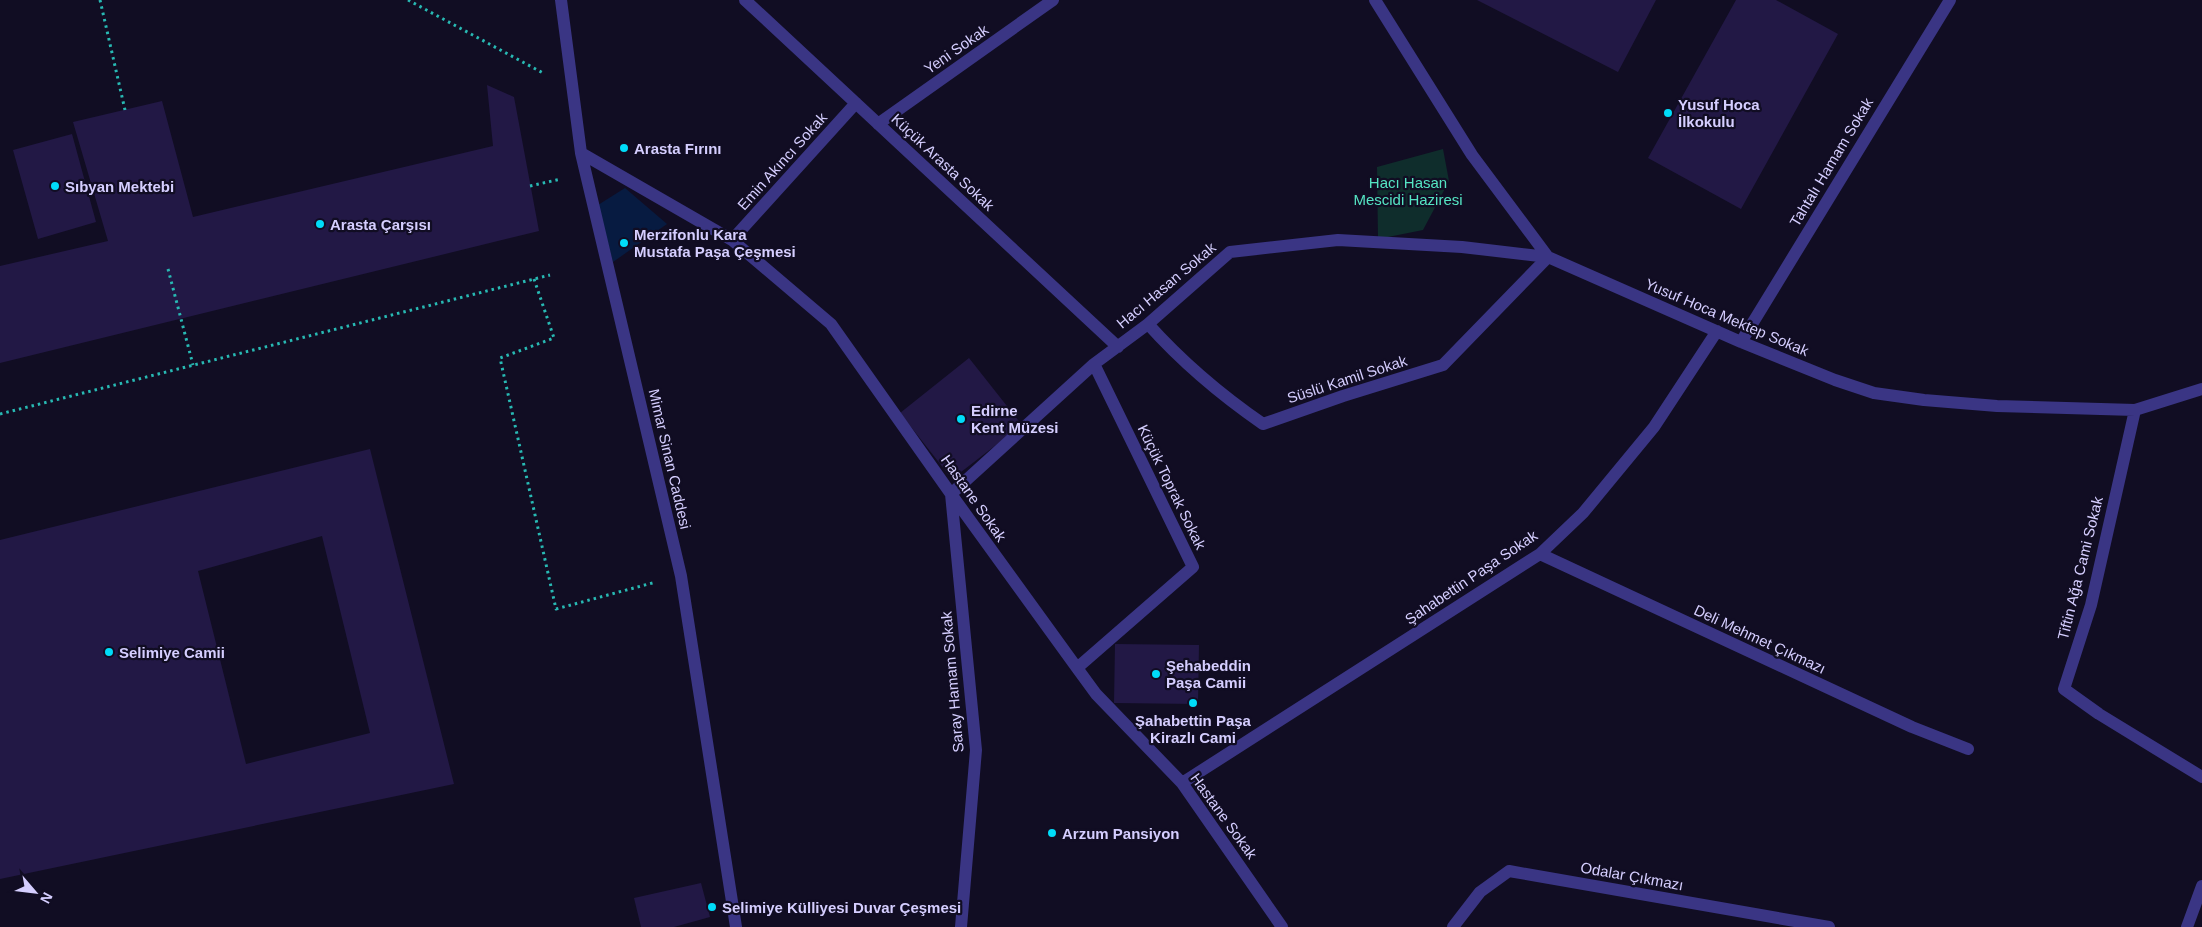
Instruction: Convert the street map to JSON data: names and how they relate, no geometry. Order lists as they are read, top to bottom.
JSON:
{
  "streets": {
    "street": [
      "Yeni Sokak",
      "Emin Akıncı Sokak",
      "Küçük Arasta Sokak",
      "Tahtalı Hamam Sokak",
      "Hacı Hasan Sokak",
      "Yusuf Hoca Mektep Sokak",
      "Süslü Kamil Sokak",
      "Mimar Sinan Caddesi",
      "Küçük Toprak Sokak",
      "Hastane Sokak",
      "Tiftin Ağa Cami Sokak",
      "Şahabettin Paşa Sokak",
      "Deli Mehmet Çıkmazı",
      "Saray Hamam Sokak",
      "Odalar Çıkmazı"
    ]
  },
  "crossings": [
    ["Yeni Sokak", "Küçük Arasta Sokak"],
    ["Emin Akıncı Sokak", "Küçük Arasta Sokak"],
    ["Emin Akıncı Sokak", "Hastane Sokak"],
    ["Küçük Arasta Sokak", "Hacı Hasan Sokak"],
    ["Tahtalı Hamam Sokak", "Yusuf Hoca Mektep Sokak"],
    ["Hacı Hasan Sokak", "Yusuf Hoca Mektep Sokak"],
    ["Hacı Hasan Sokak", "Süslü Kamil Sokak"],
    ["Hacı Hasan Sokak", "Küçük Toprak Sokak"],
    ["Hacı Hasan Sokak", "Hastane Sokak"],
    ["Hacı Hasan Sokak", "Saray Hamam Sokak"],
    ["Yusuf Hoca Mektep Sokak", "Süslü Kamil Sokak"],
    ["Yusuf Hoca Mektep Sokak", "Tiftin Ağa Cami Sokak"],
    ["Yusuf Hoca Mektep Sokak", "Şahabettin Paşa Sokak"],
    ["Mimar Sinan Caddesi", "Hastane Sokak"],
    ["Küçük Toprak Sokak", "Hastane Sokak"],
    ["Hastane Sokak", "Şahabettin Paşa Sokak"],
    ["Hastane Sokak", "Saray Hamam Sokak"],
    ["Şahabettin Paşa Sokak", "Deli Mehmet Çıkmazı"]
  ],
  "parks": ["Hacı Hasan Mescidi Haziresi"],
  "places": [
    "Yusuf Hoca İlkokulu",
    "Arasta Fırını",
    "Sıbyan Mektebi",
    "Arasta Çarşısı",
    "Merzifonlu Kara Mustafa Paşa Çeşmesi",
    "Edirne Kent Müzesi",
    "Selimiye Camii",
    "Şehabeddin Paşa Camii",
    "Şahabettin Paşa Kirazlı Cami",
    "Arzum Pansiyon",
    "Selimiye Külliyesi Duvar Çeşmesi"
  ],
  "north": "bottom right"
}
